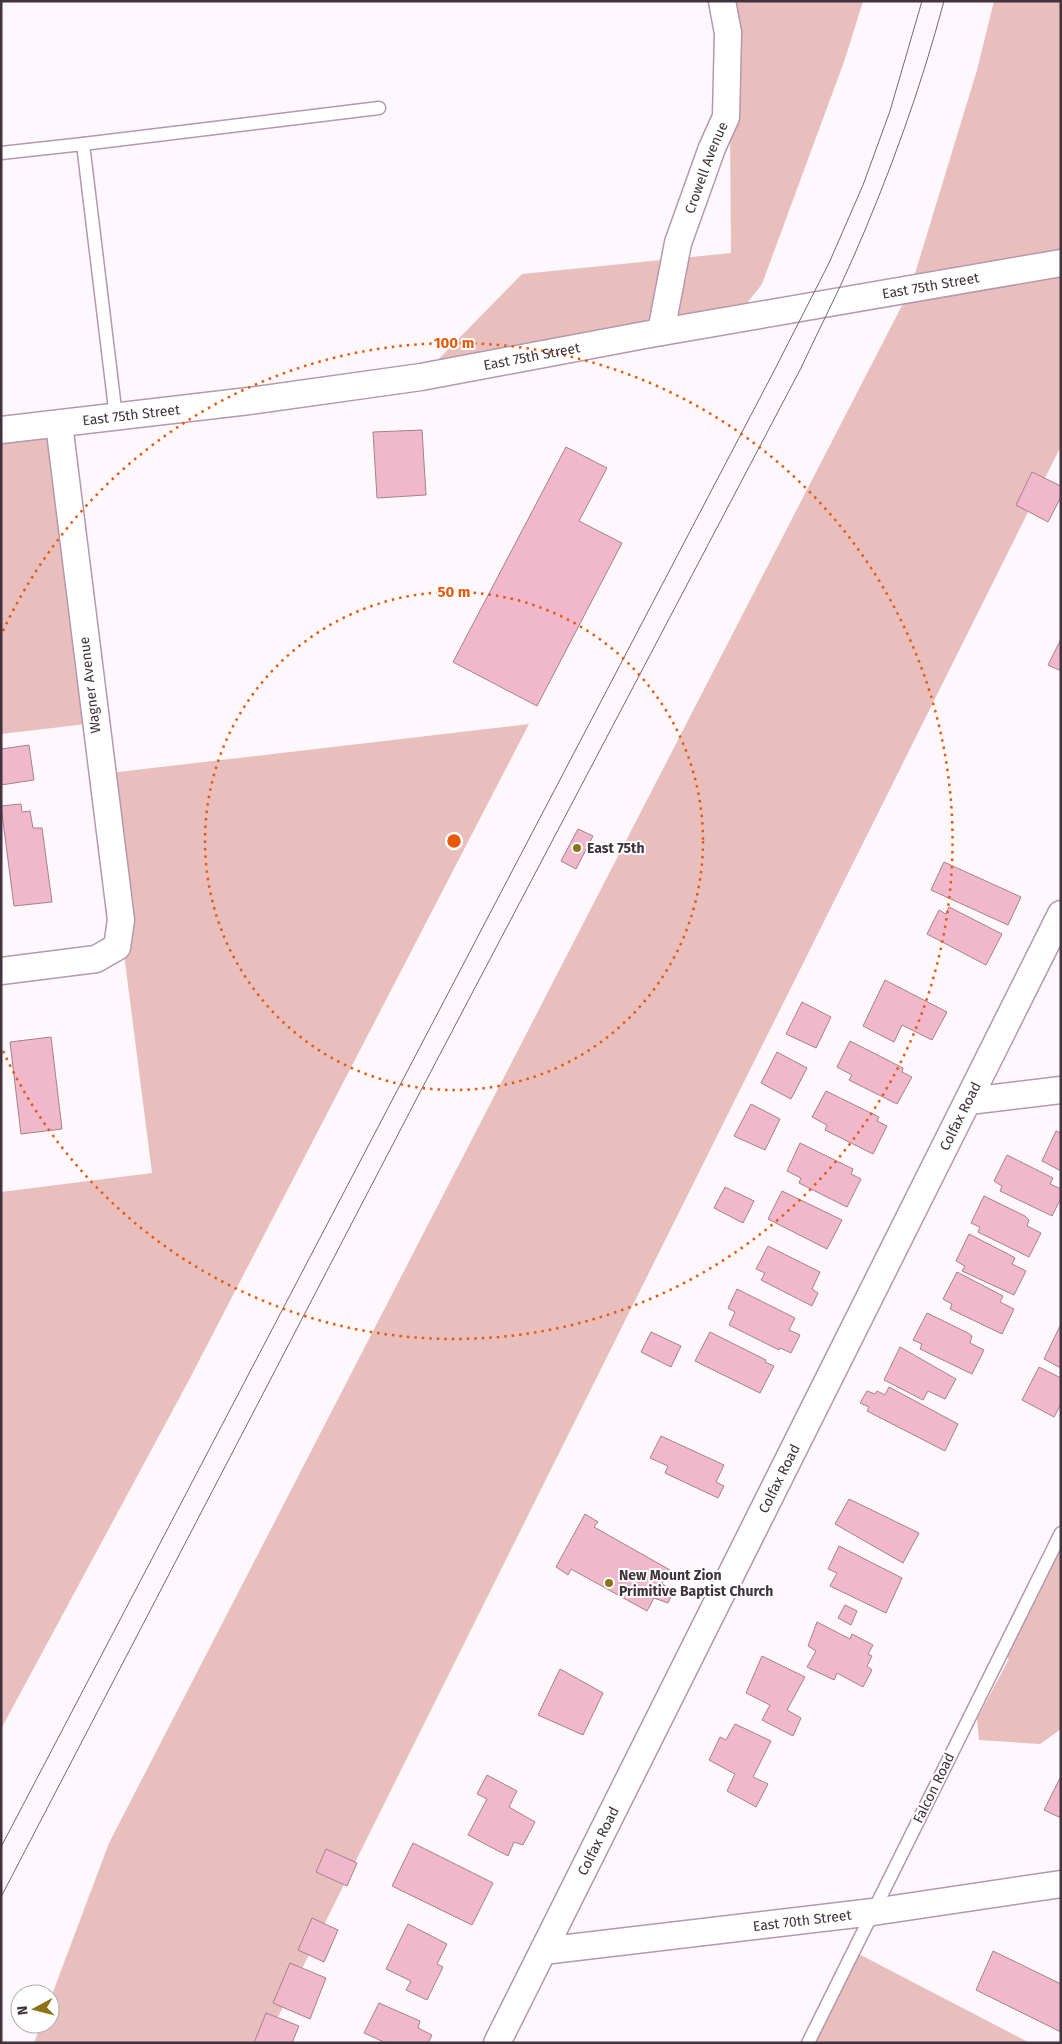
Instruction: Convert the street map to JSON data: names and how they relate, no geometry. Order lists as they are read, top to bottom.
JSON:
{
  "streets": {
    "street": [
      "Crowell Avenue",
      "East 75th Street",
      "Wagner Avenue",
      "Colfax Road",
      "East 70th Street"
    ],
    "lane": ["Falcon Road"]
  },
  "crossings": [
    ["Crowell Avenue", "East 75th Street"],
    ["East 75th Street", "Wagner Avenue"],
    ["Colfax Road", "East 70th Street"],
    ["Falcon Road", "East 70th Street"]
  ],
  "places": ["East 75th", "New Mount Zion Primitive Baptist Church"],
  "north": "left",
  "rings": ["100 m", "50 m"]
}
